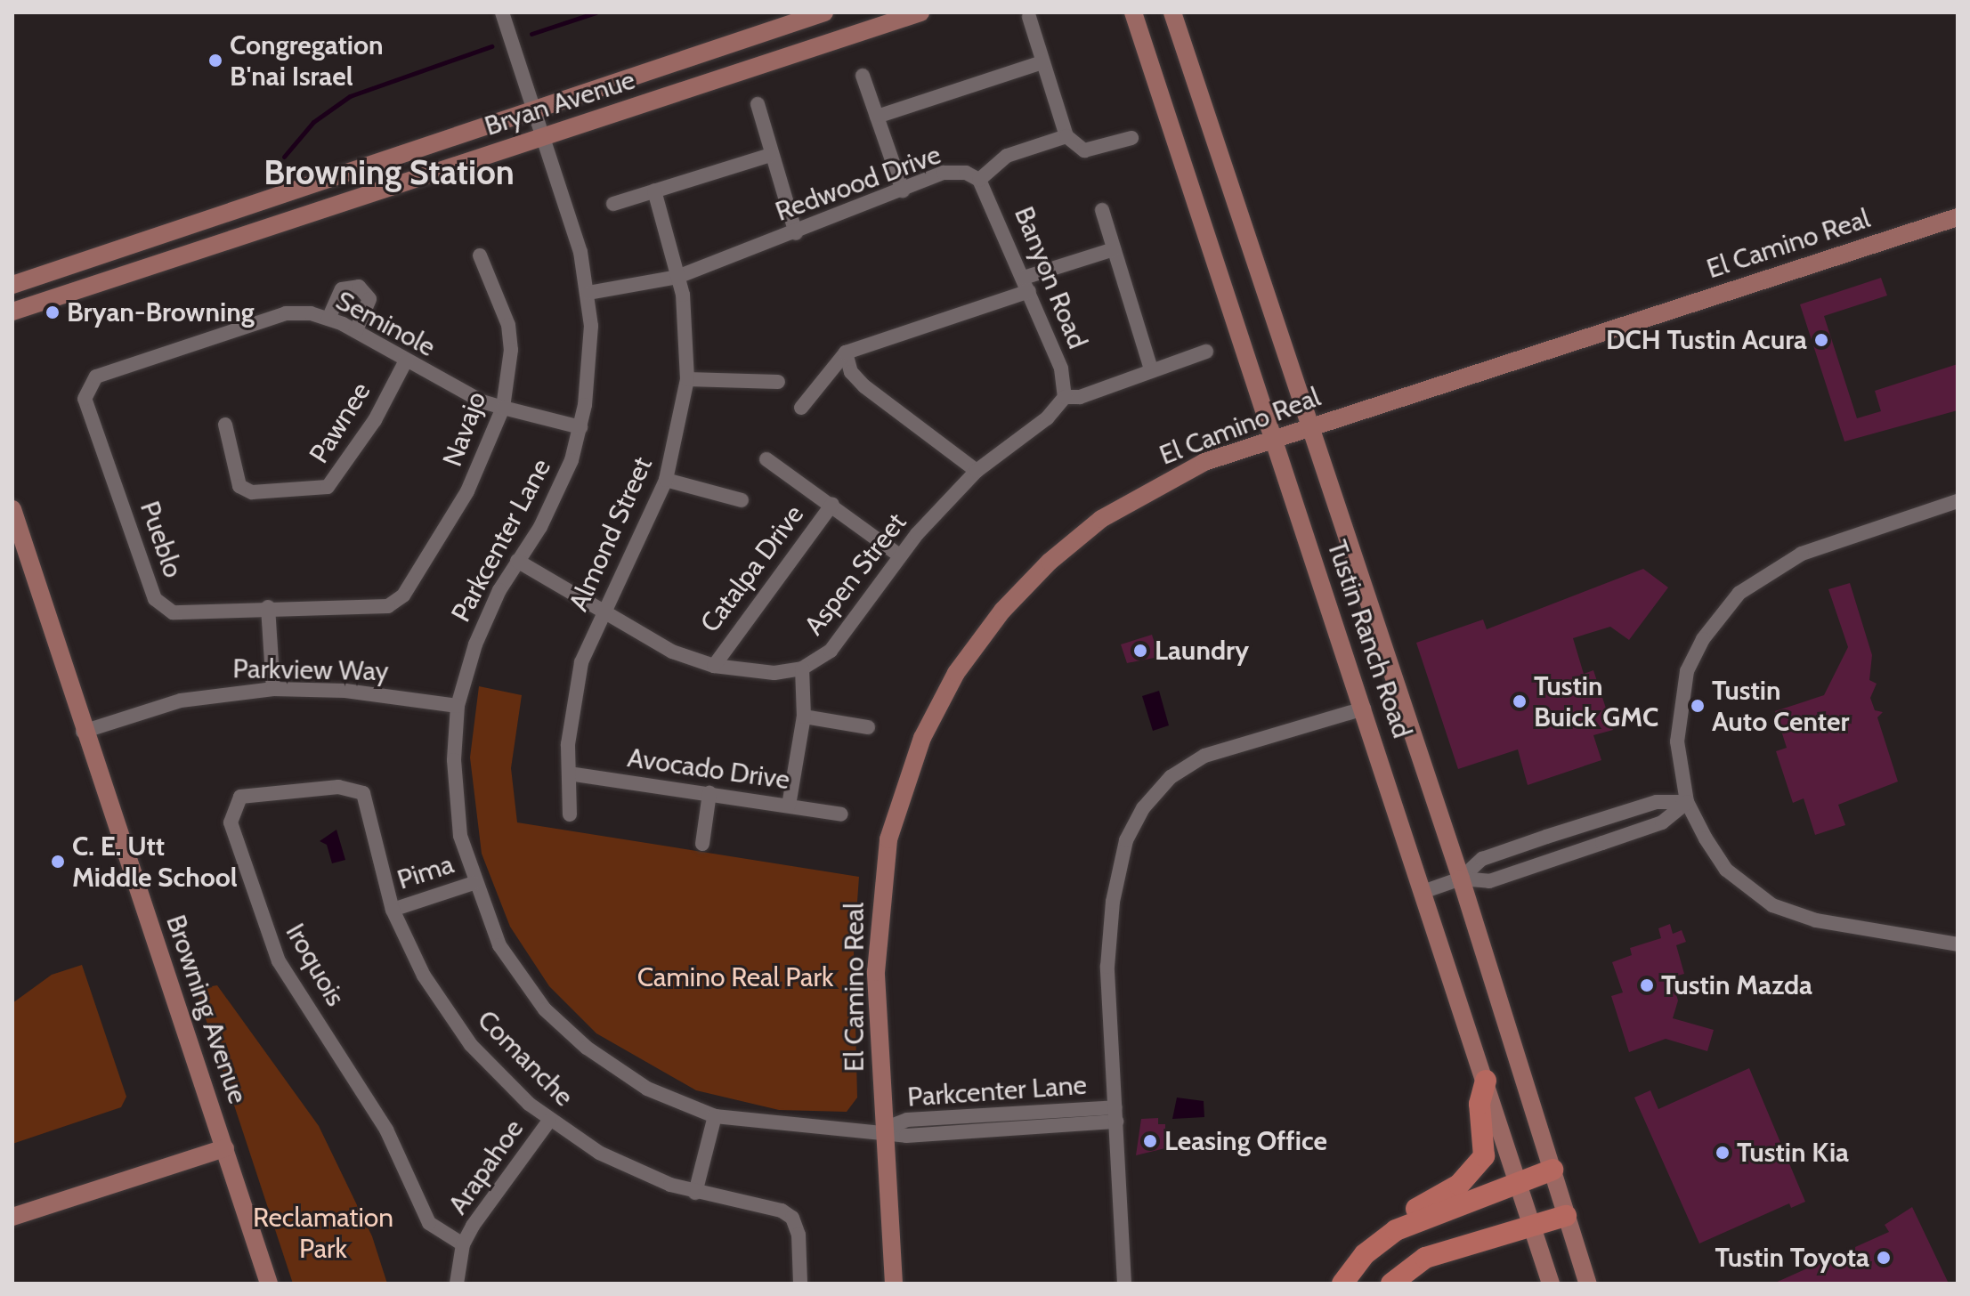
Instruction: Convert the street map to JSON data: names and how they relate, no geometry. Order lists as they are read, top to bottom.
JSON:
{
  "streets": {
    "main road": [
      "Bryan Avenue",
      "El Camino Real",
      "Tustin Ranch Road",
      "Browning Avenue"
    ],
    "street": [
      "Redwood Drive",
      "Banyon Road",
      "Seminole",
      "Pawnee",
      "Navajo",
      "Almond Street",
      "Pueblo",
      "Parkcenter Lane",
      "Catalpa Drive",
      "Aspen Street",
      "Parkview Way",
      "Avocado Drive",
      "Pima",
      "Iroquois",
      "Comanche",
      "Arapahoe"
    ]
  },
  "crossings": [
    ["Bryan Avenue", "Parkcenter Lane"],
    ["Redwood Drive", "Banyon Road"],
    ["Redwood Drive", "Almond Street"],
    ["Redwood Drive", "Parkcenter Lane"],
    ["El Camino Real", "Parkcenter Lane"],
    ["El Camino Real", "Tustin Ranch Road"],
    ["Banyon Road", "Aspen Street"],
    ["Seminole", "Pawnee"],
    ["Seminole", "Navajo"],
    ["Seminole", "Pueblo"],
    ["Seminole", "Parkcenter Lane"],
    ["Navajo", "Pueblo"],
    ["Almond Street", "Aspen Street"],
    ["Almond Street", "Avocado Drive"],
    ["Parkcenter Lane", "Aspen Street"],
    ["Parkcenter Lane", "Tustin Ranch Road"],
    ["Parkcenter Lane", "Parkview Way"],
    ["Parkcenter Lane", "Pima"],
    ["Catalpa Drive", "Aspen Street"],
    ["Parkview Way", "Browning Avenue"],
    ["Pima", "Comanche"],
    ["Iroquois", "Comanche"],
    ["Iroquois", "Arapahoe"],
    ["Comanche", "Arapahoe"]
  ],
  "districts": ["Browning Station"],
  "parks": ["Camino Real Park", "Reclamation Park"],
  "places": [
    "Congregation B'nai Israel",
    "Bryan-Browning",
    "DCH Tustin Acura",
    "Laundry",
    "Tustin Buick GMC",
    "Tustin Auto Center",
    "C. E. Utt Middle School",
    "Tustin Mazda",
    "Leasing Office",
    "Tustin Kia",
    "Tustin Toyota"
  ]
}
